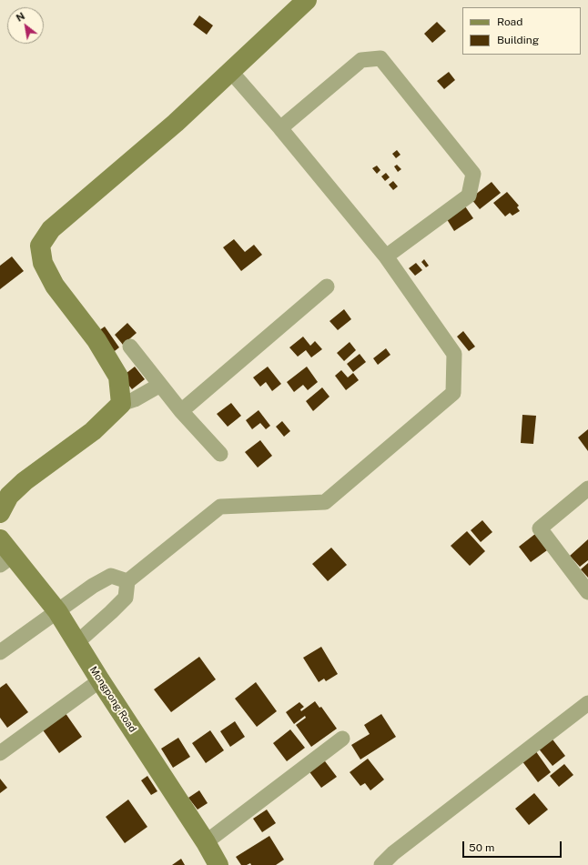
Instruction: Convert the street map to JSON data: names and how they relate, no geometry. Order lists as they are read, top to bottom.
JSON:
{
  "streets": {
    "street": ["Mongpong Road"]
  },
  "legend": ["Road", "Building"],
  "scale_bar": "50 m",
  "north": "top left"
}
